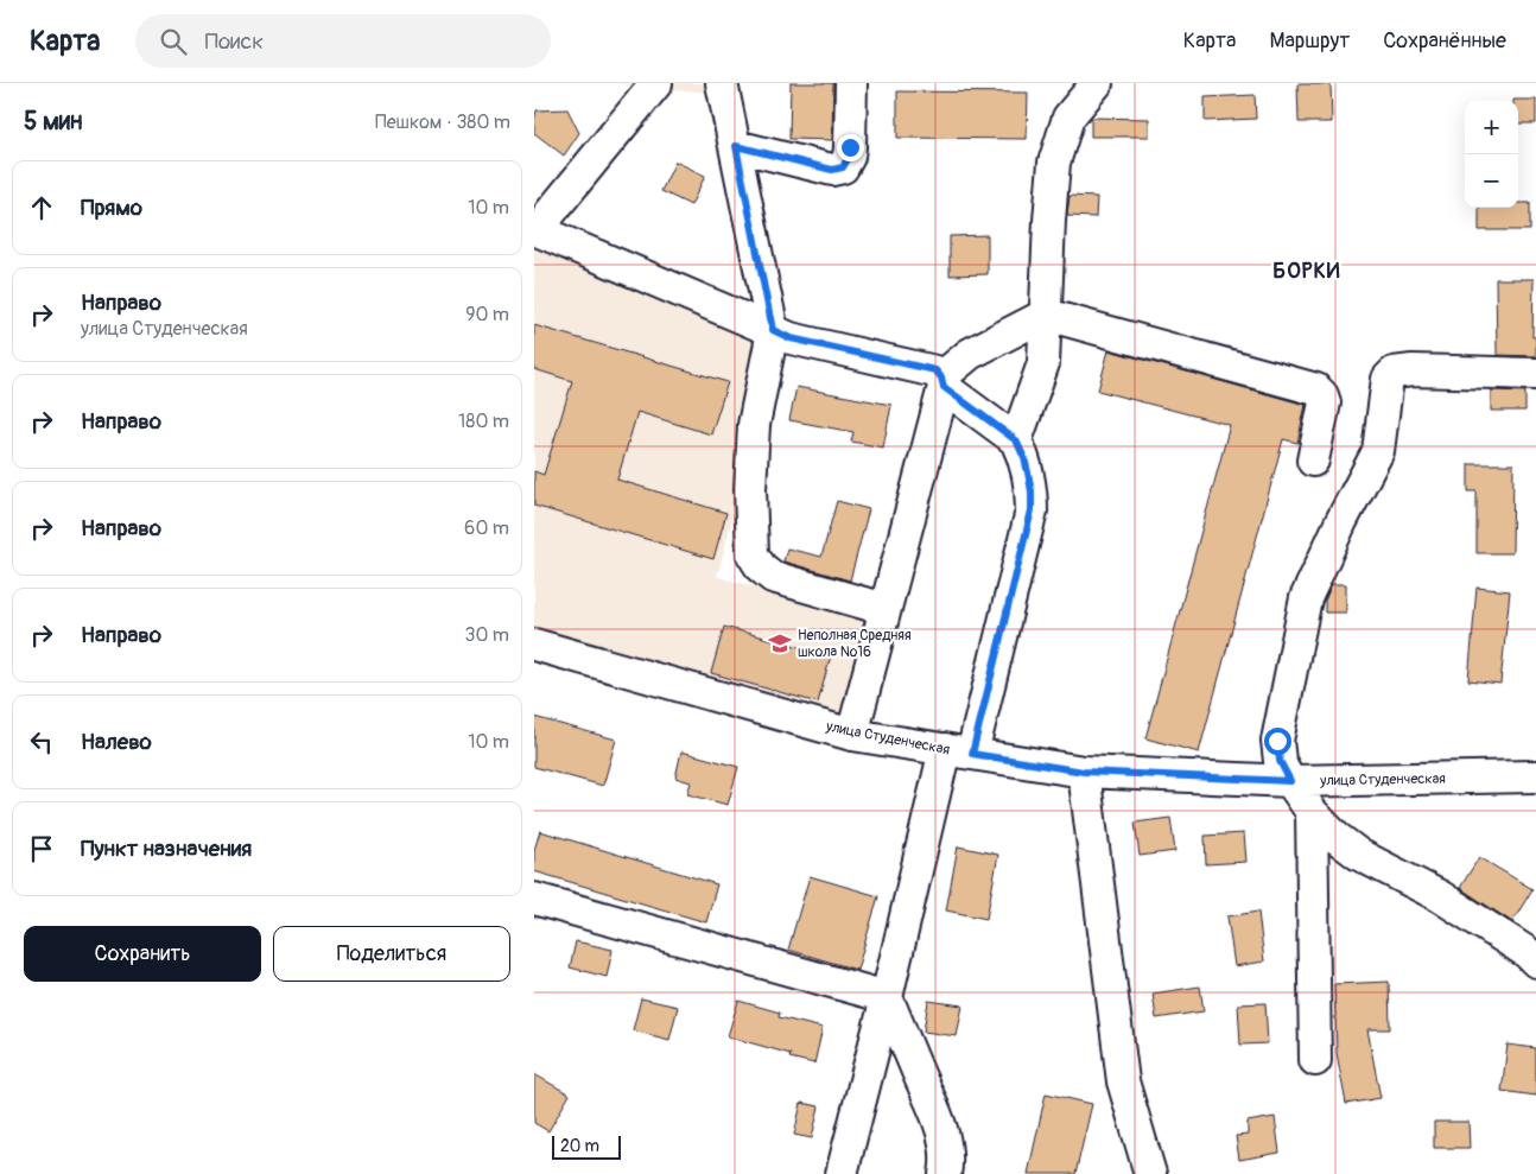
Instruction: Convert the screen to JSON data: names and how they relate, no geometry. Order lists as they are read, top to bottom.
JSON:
{
  "streets": {
    "street": ["улица Студенческая"]
  },
  "districts": ["БОРКИ"],
  "places": {
    "school or university": ["Неполная Средняя школа №16"]
  },
  "scale_bar": "20 m",
  "page": {
    "header": "Карта",
    "search": "Поиск",
    "nav": ["Карта", "Маршрут", "Сохранённые"],
    "heading": ["5 мин", "Пешком · 380 m"],
    "map_buttons": ["+", "−"],
    "list": [
      ["Прямо", "10 m"],
      ["Направо", "улица Студенческая", "90 m"],
      ["Направо", "180 m"],
      ["Направо", "60 m"],
      ["Направо", "30 m"],
      ["Налево", "10 m"],
      "Пункт назначения"
    ],
    "buttons": ["Сохранить", "Поделиться"],
    "scale": "20 m"
  }
}
